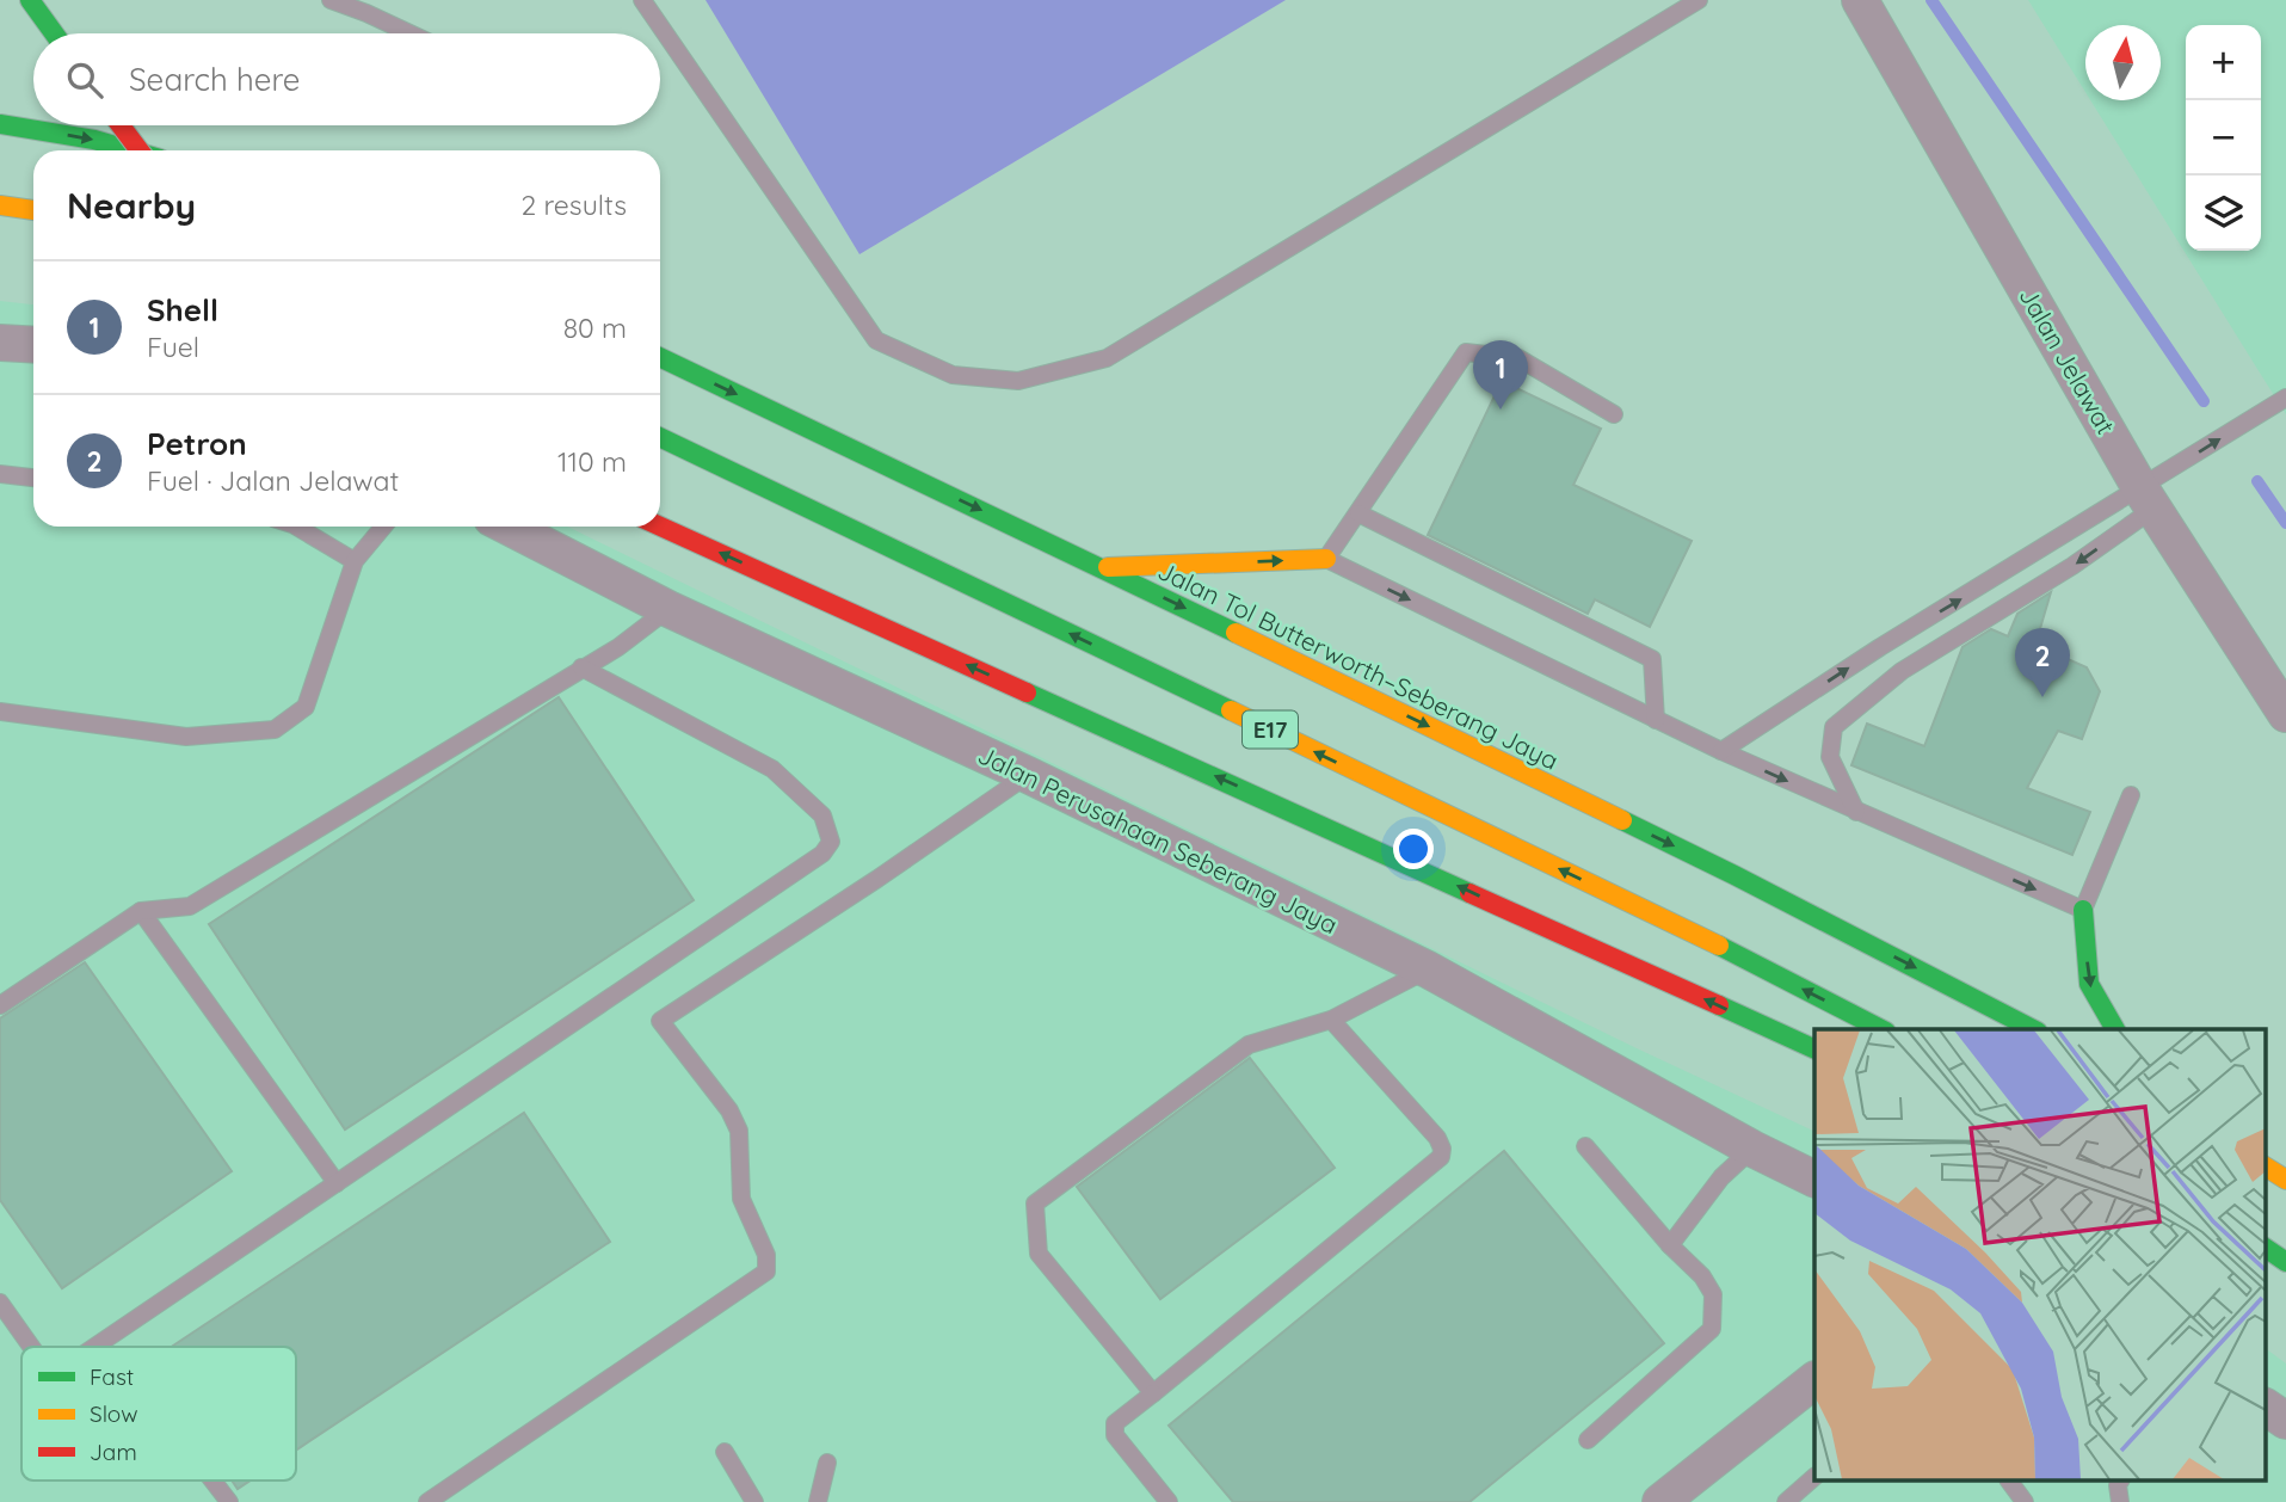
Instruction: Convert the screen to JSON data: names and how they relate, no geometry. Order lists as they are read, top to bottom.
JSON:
{
  "streets": {
    "highway": ["Jalan Tol Butterworth–Seberang Jaya", "E17"],
    "street": ["Jalan Jelawat", "Jalan Perusahaan Seberang Jaya"]
  },
  "legend": ["Fast", "Slow", "Jam"],
  "north": "top",
  "page": {
    "map_buttons": ["+", "−"],
    "search": "Search here",
    "heading": ["Nearby", "2 results"],
    "list": [
      {
        "mark": "1",
        "name": "Shell",
        "note": "Fuel",
        "value": "80 m"
      },
      {
        "mark": "2",
        "name": "Petron",
        "note": "Fuel · Jalan Jelawat",
        "value": "110 m"
      }
    ],
    "pins": ["1", "2"]
  }
}
